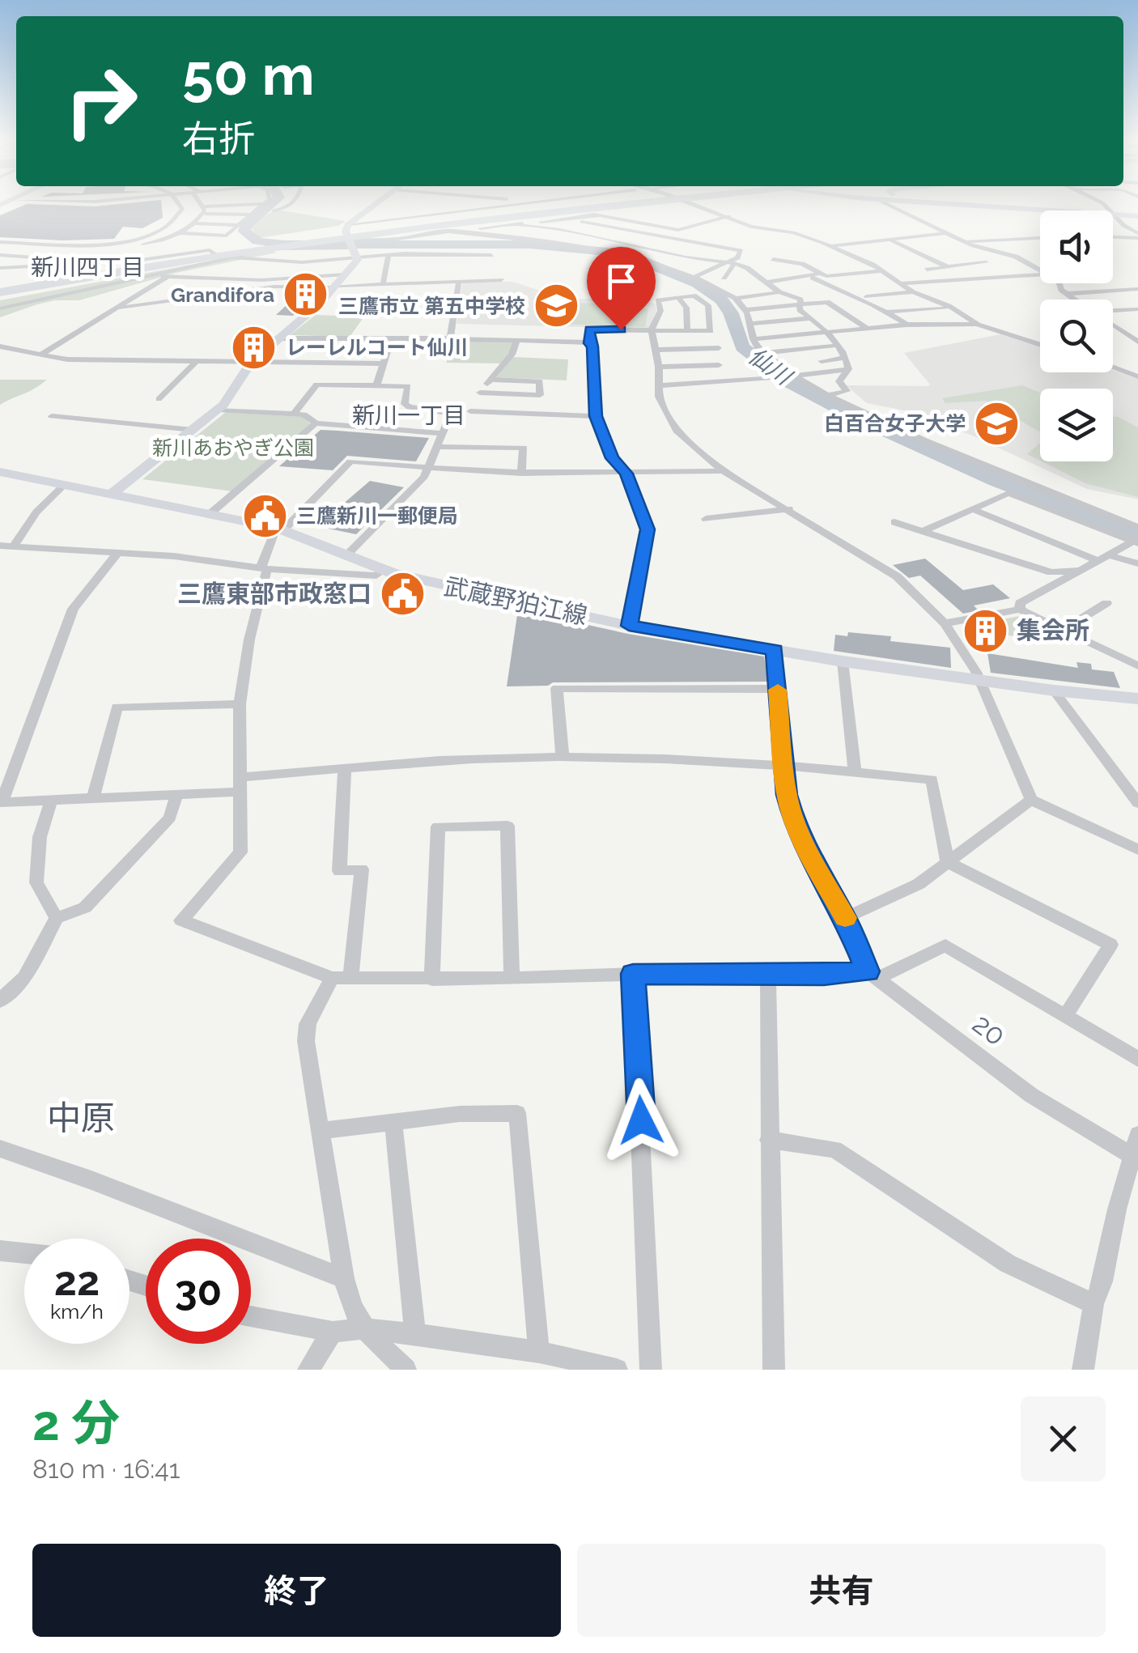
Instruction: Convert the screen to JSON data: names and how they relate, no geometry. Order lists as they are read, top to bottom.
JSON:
{
  "streets": {
    "main road": ["武蔵野狛江線"],
    "street": ["20"]
  },
  "crossings": [
    ["武蔵野狛江線", "20"]
  ],
  "districts": ["新川四丁目", "新川一丁目", "中原"],
  "water": ["仙川"],
  "parks": ["新川あおやぎ公園"],
  "places": {
    "building": ["Grandifora", "レーレルコート仙川", "集会所"],
    "school or university": ["三鷹市立 第五中学校", "白百合女子大学"],
    "public building": ["三鷹新川一郵便局", "三鷹東部市政窓口"]
  },
  "page": {
    "turn": ["50 m", "右折"],
    "speed": "22 km/h",
    "limit": "30",
    "heading": ["2 分", "810 m · 16:41"],
    "buttons": ["終了", "共有"]
  }
}
